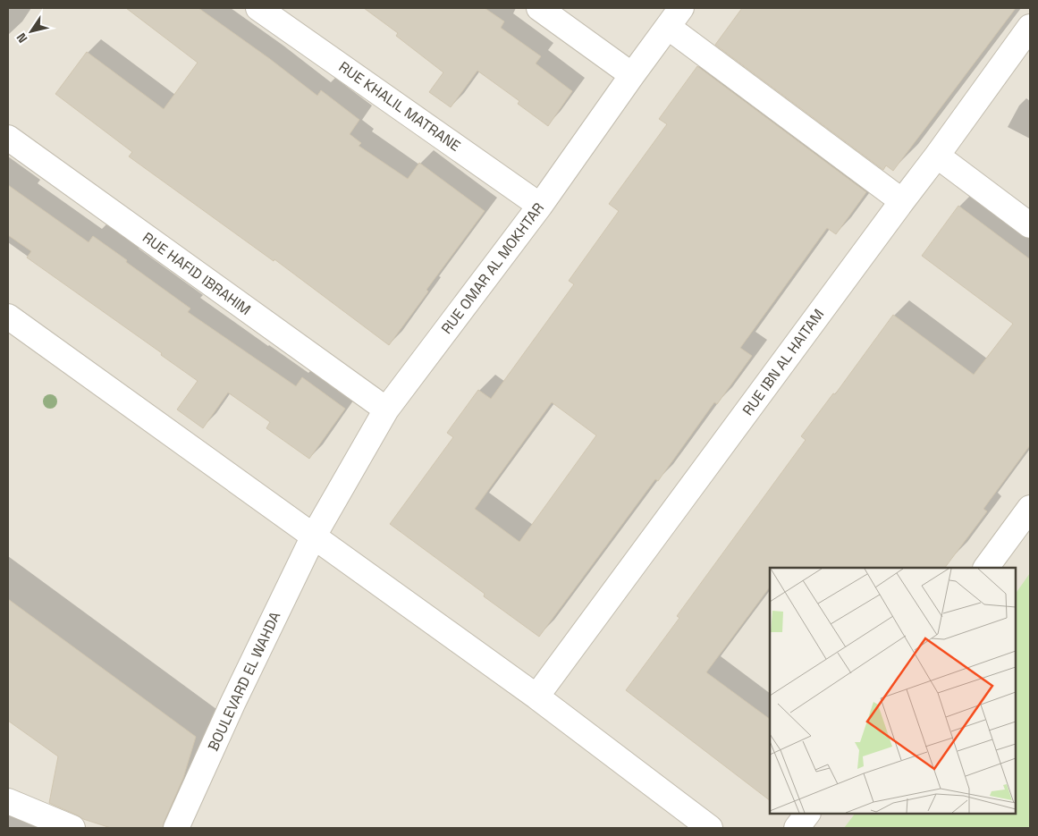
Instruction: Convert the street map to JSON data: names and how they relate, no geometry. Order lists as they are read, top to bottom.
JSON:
{
  "streets": {
    "street": [
      "RUE KHALIL MATRANE",
      "RUE OMAR AL MOKHTAR",
      "RUE HAFID IBRAHIM",
      "RUE IBN AL HAITAM",
      "BOULEVARD EL WAHDA"
    ]
  },
  "crossings": [
    ["RUE KHALIL MATRANE", "RUE OMAR AL MOKHTAR"],
    ["RUE OMAR AL MOKHTAR", "RUE HAFID IBRAHIM"],
    ["RUE OMAR AL MOKHTAR", "BOULEVARD EL WAHDA"]
  ],
  "north": "bottom left"
}
